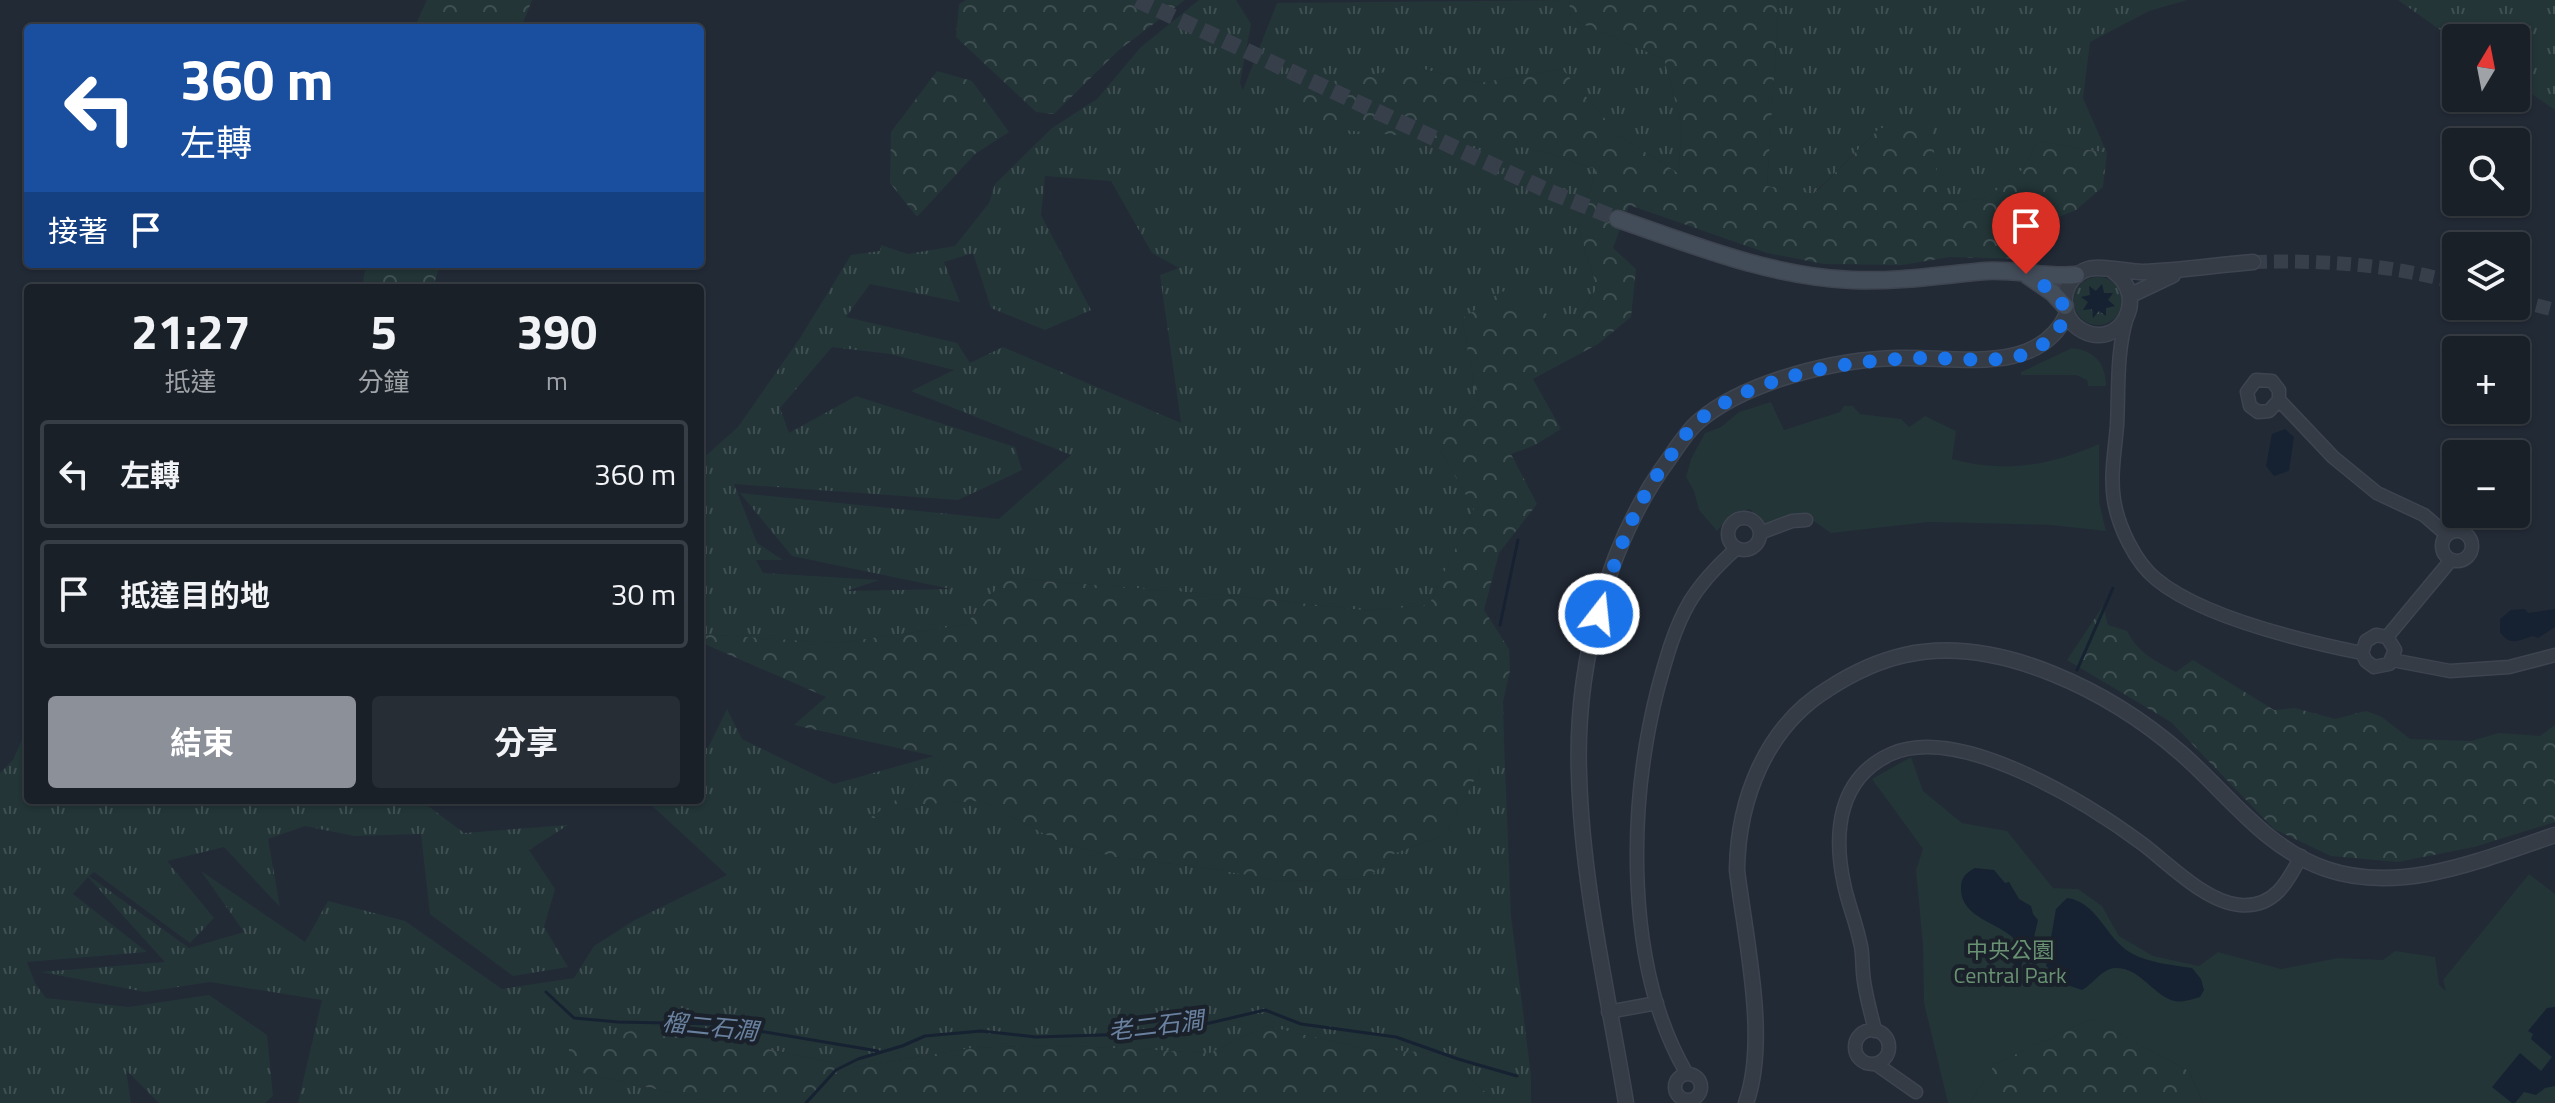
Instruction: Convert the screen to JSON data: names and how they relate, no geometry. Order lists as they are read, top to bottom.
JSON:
{
  "water": ["老二石澗", "榴二石澗"],
  "parks": ["中央公園 Central Park"],
  "north": "top",
  "page": {
    "map_buttons": ["+", "−"],
    "turn": ["360 m", "左轉"],
    "then": "接著",
    "eta": [
      "21:27",
      "抵達",
      "5",
      "分鐘",
      "390",
      "m"
    ],
    "list": [
      {
        "name": "左轉",
        "value": "360 m"
      },
      {
        "name": "抵達目的地",
        "value": "30 m"
      }
    ],
    "buttons": ["結束", "分享"]
  }
}
